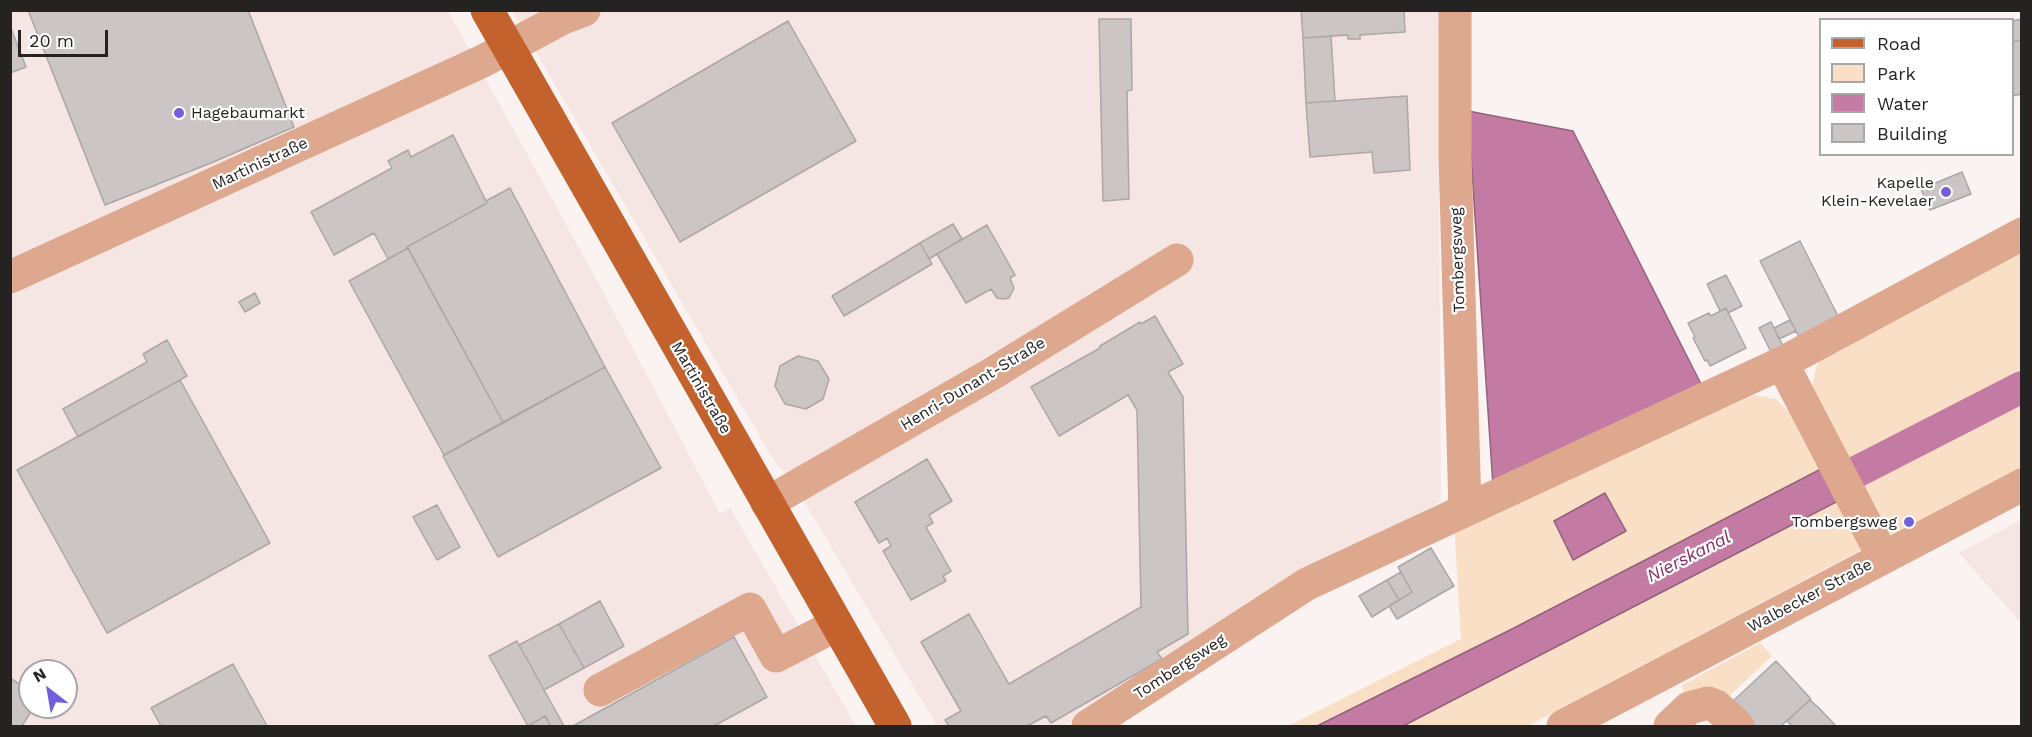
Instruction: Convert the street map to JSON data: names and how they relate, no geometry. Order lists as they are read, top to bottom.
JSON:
{
  "streets": {
    "main road": ["Martinistraße"],
    "street": ["Tombergsweg", "Henri-Dunant-Straße", "Walbecker Straße"]
  },
  "crossings": [
    ["Martinistraße", "Henri-Dunant-Straße"]
  ],
  "water": ["Nierskanal"],
  "places": ["Hagebaumarkt", "Kapelle Klein-Kevelaer", "Tombergsweg"],
  "legend": [
    "Road",
    "Park",
    "Water",
    "Building"
  ],
  "scale_bar": "20 m",
  "north": "top left"
}
